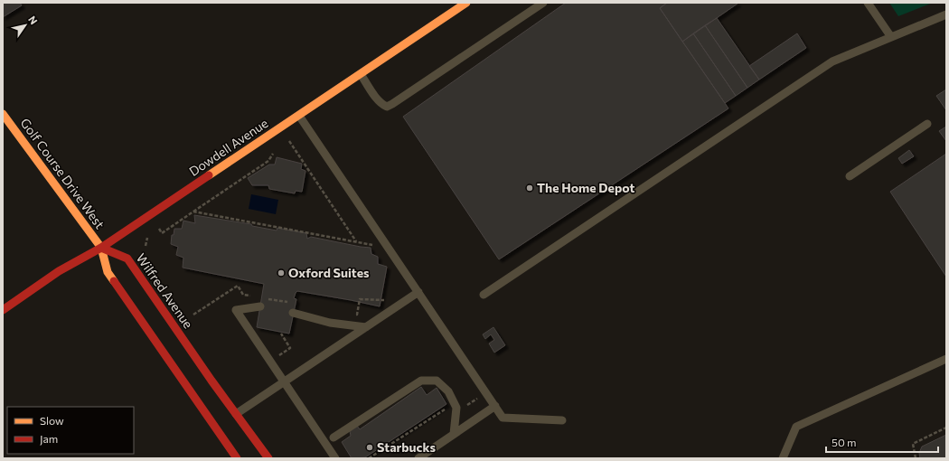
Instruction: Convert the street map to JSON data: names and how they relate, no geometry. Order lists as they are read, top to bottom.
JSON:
{
  "streets": {
    "street": ["Dowdell Avenue", "Golf Course Drive West", "Wilfred Avenue"]
  },
  "crossings": [
    ["Dowdell Avenue", "Golf Course Drive West"],
    ["Dowdell Avenue", "Wilfred Avenue"],
    ["Golf Course Drive West", "Wilfred Avenue"]
  ],
  "places": ["The Home Depot", "Oxford Suites", "Starbucks"],
  "legend": ["Slow", "Jam"],
  "scale_bar": "50 m",
  "north": "top right"
}
